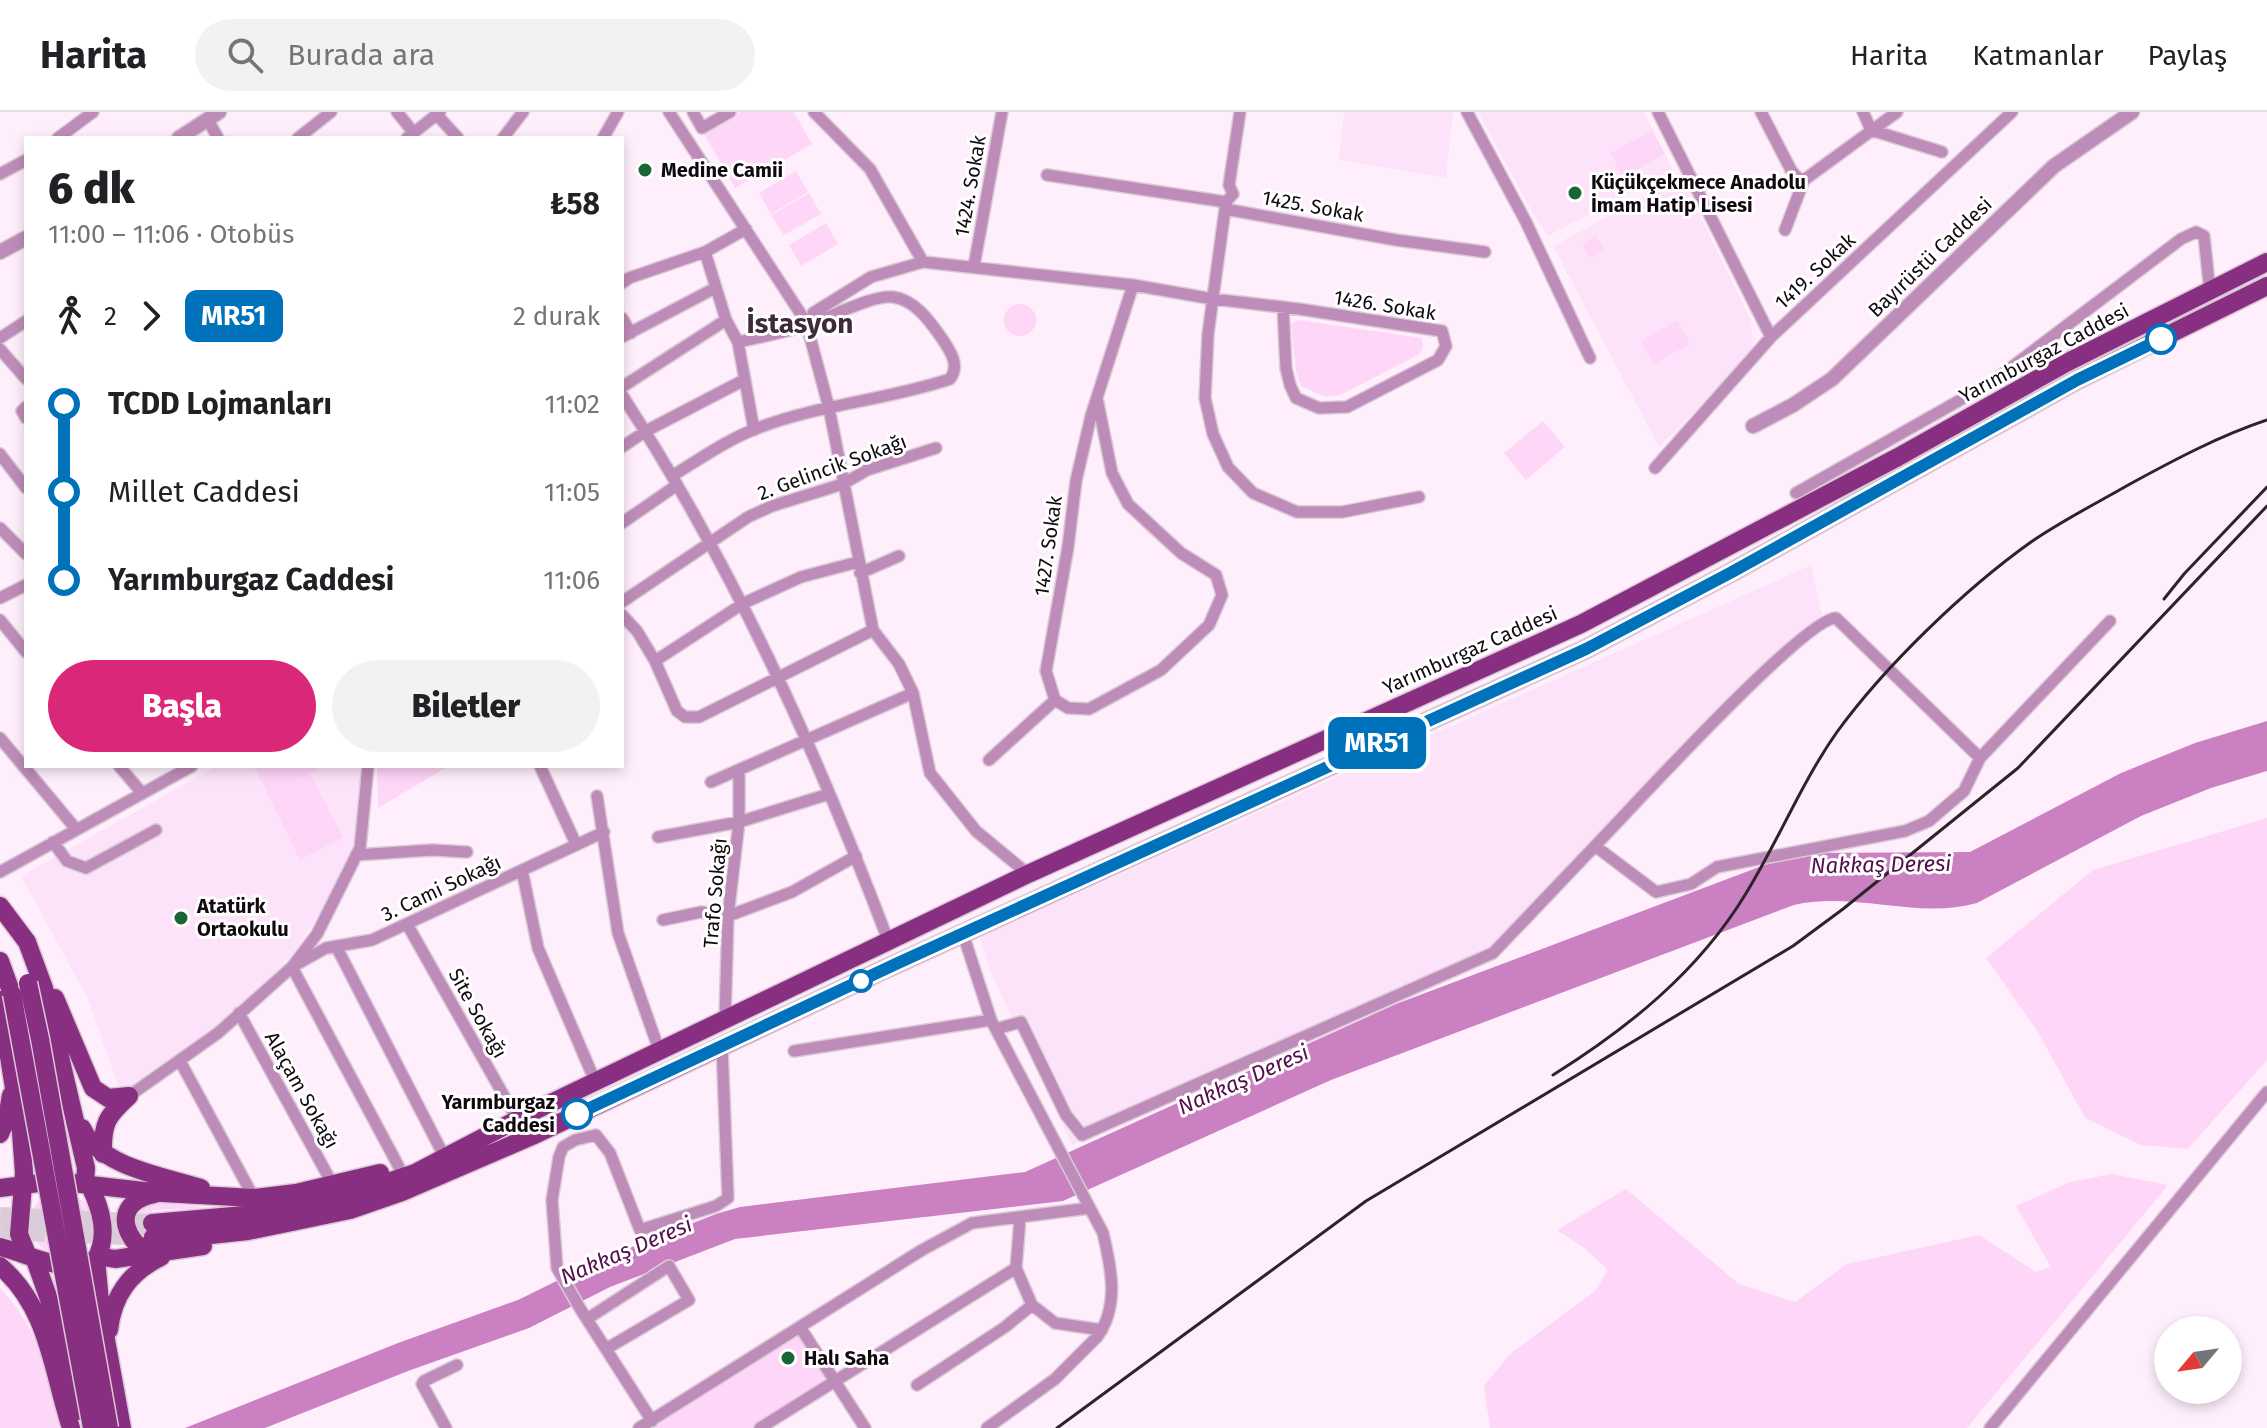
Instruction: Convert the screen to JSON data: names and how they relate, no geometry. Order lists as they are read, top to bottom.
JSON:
{
  "streets": {
    "main road": ["Yarımburgaz Caddesi"],
    "street": [
      "1424. Sokak",
      "1425. Sokak",
      "Bayırüstü Caddesi",
      "1419. Sokak",
      "1426. Sokak",
      "2. Gelincik Sokağı",
      "1427. Sokak",
      "3. Cami Sokağı",
      "Trafo Sokağı",
      "Site Sokağı",
      "Alaçam Sokağı"
    ]
  },
  "crossings": [
    ["1424. Sokak", "1426. Sokak"],
    ["1426. Sokak", "1427. Sokak"],
    ["Yarımburgaz Caddesi", "Trafo Sokağı"],
    ["Yarımburgaz Caddesi", "Site Sokağı"],
    ["3. Cami Sokağı", "Site Sokağı"]
  ],
  "districts": ["İstasyon"],
  "water": ["Nakkaş Deresi"],
  "places": [
    "Medine Camii",
    "Küçükçekmece Anadolu İmam Hatip Lisesi",
    "Atatürk Ortaokulu",
    "Yarımburgaz Caddesi",
    "Halı Saha"
  ],
  "lines": ["bus line MR51"],
  "north": "bottom left",
  "page": {
    "header": "Harita",
    "search": "Burada ara",
    "nav": ["Harita", "Katmanlar", "Paylaş"],
    "on_map": "MR51",
    "heading": ["6 dk", "11:00 – 11:06 · Otobüs", "₺58"],
    "legs": ["2", "MR51", "2 durak"],
    "list": [
      {
        "name": "TCDD Lojmanları",
        "value": "11:02"
      },
      {
        "name": "Millet Caddesi",
        "value": "11:05"
      },
      {
        "name": "Yarımburgaz Caddesi",
        "value": "11:06"
      }
    ],
    "buttons": ["Başla", "Biletler"]
  }
}
